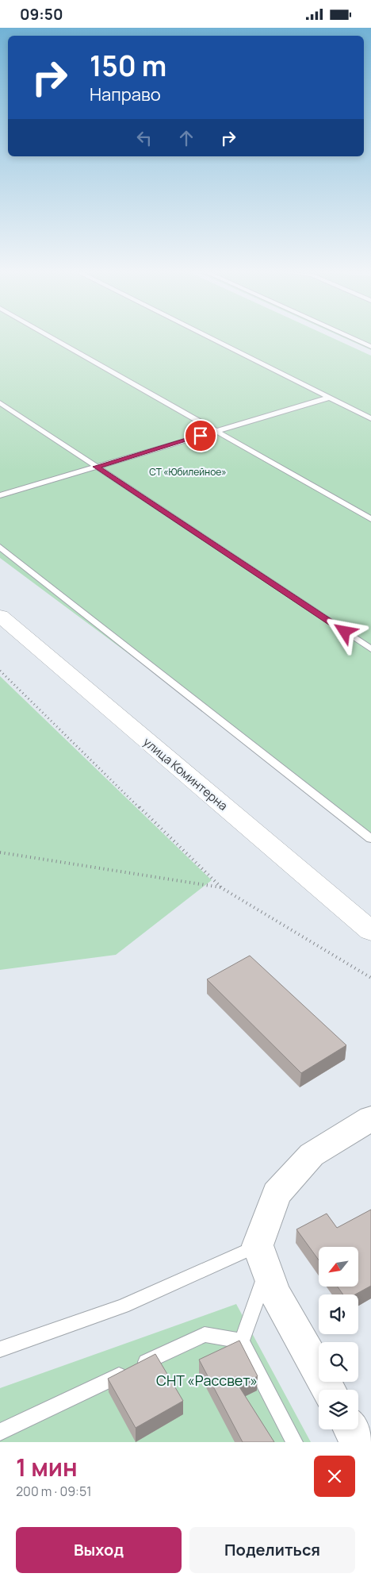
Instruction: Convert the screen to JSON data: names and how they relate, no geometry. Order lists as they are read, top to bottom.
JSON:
{
  "streets": {
    "street": ["улица Коминтерна"]
  },
  "parks": ["СТ «Юбилейное»", "СНТ «Рассвет»"],
  "north": "bottom left",
  "page": {
    "status": "09:50",
    "turn": ["150 m", "Направо"],
    "heading": ["1 мин", "200 m · 09:51"],
    "buttons": ["Выход", "Поделиться"]
  }
}
